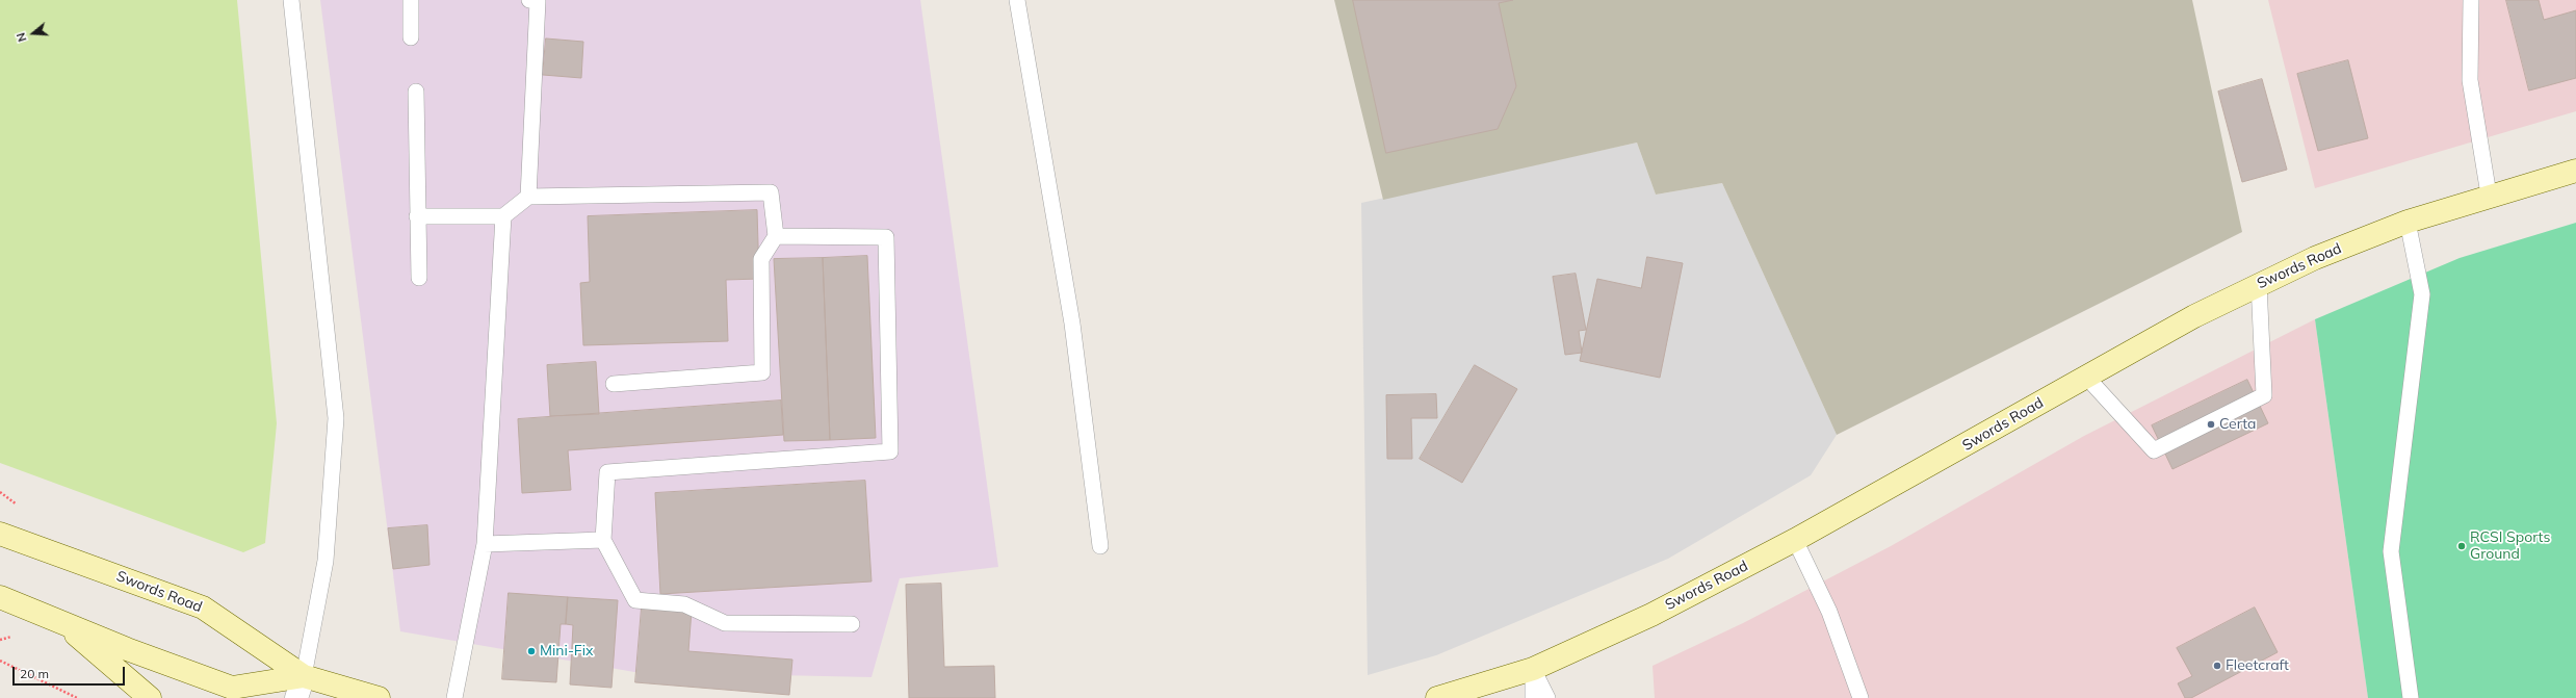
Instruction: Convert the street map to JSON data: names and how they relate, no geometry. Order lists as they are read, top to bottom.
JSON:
{
  "streets": {
    "main road": ["Swords Road"]
  },
  "places": [
    "Certa",
    "RCSI Sports Ground",
    "Mini-Fix",
    "Fleetcraft"
  ],
  "scale_bar": "20 m",
  "north": "left"
}
